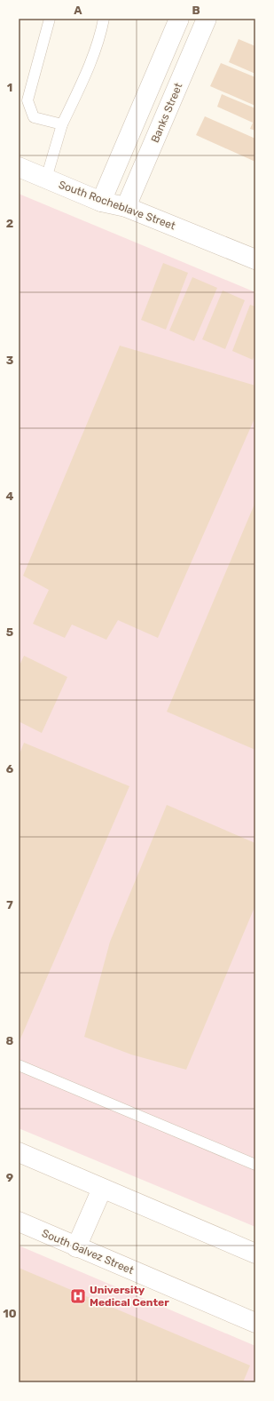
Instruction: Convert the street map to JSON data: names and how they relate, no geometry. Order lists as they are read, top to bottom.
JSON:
{
  "streets": {
    "street": ["Banks Street", "South Rocheblave Street", "South Galvez Street"]
  },
  "crossings": [
    ["Banks Street", "South Rocheblave Street"]
  ],
  "places": {
    "hospital": ["University Medical Center"]
  },
  "grid": {
    "columns": ["A", "B"],
    "rows": [
      "1",
      "2",
      "3",
      "4",
      "5",
      "6",
      "7",
      "8",
      "9",
      "10"
    ]
  }
}
